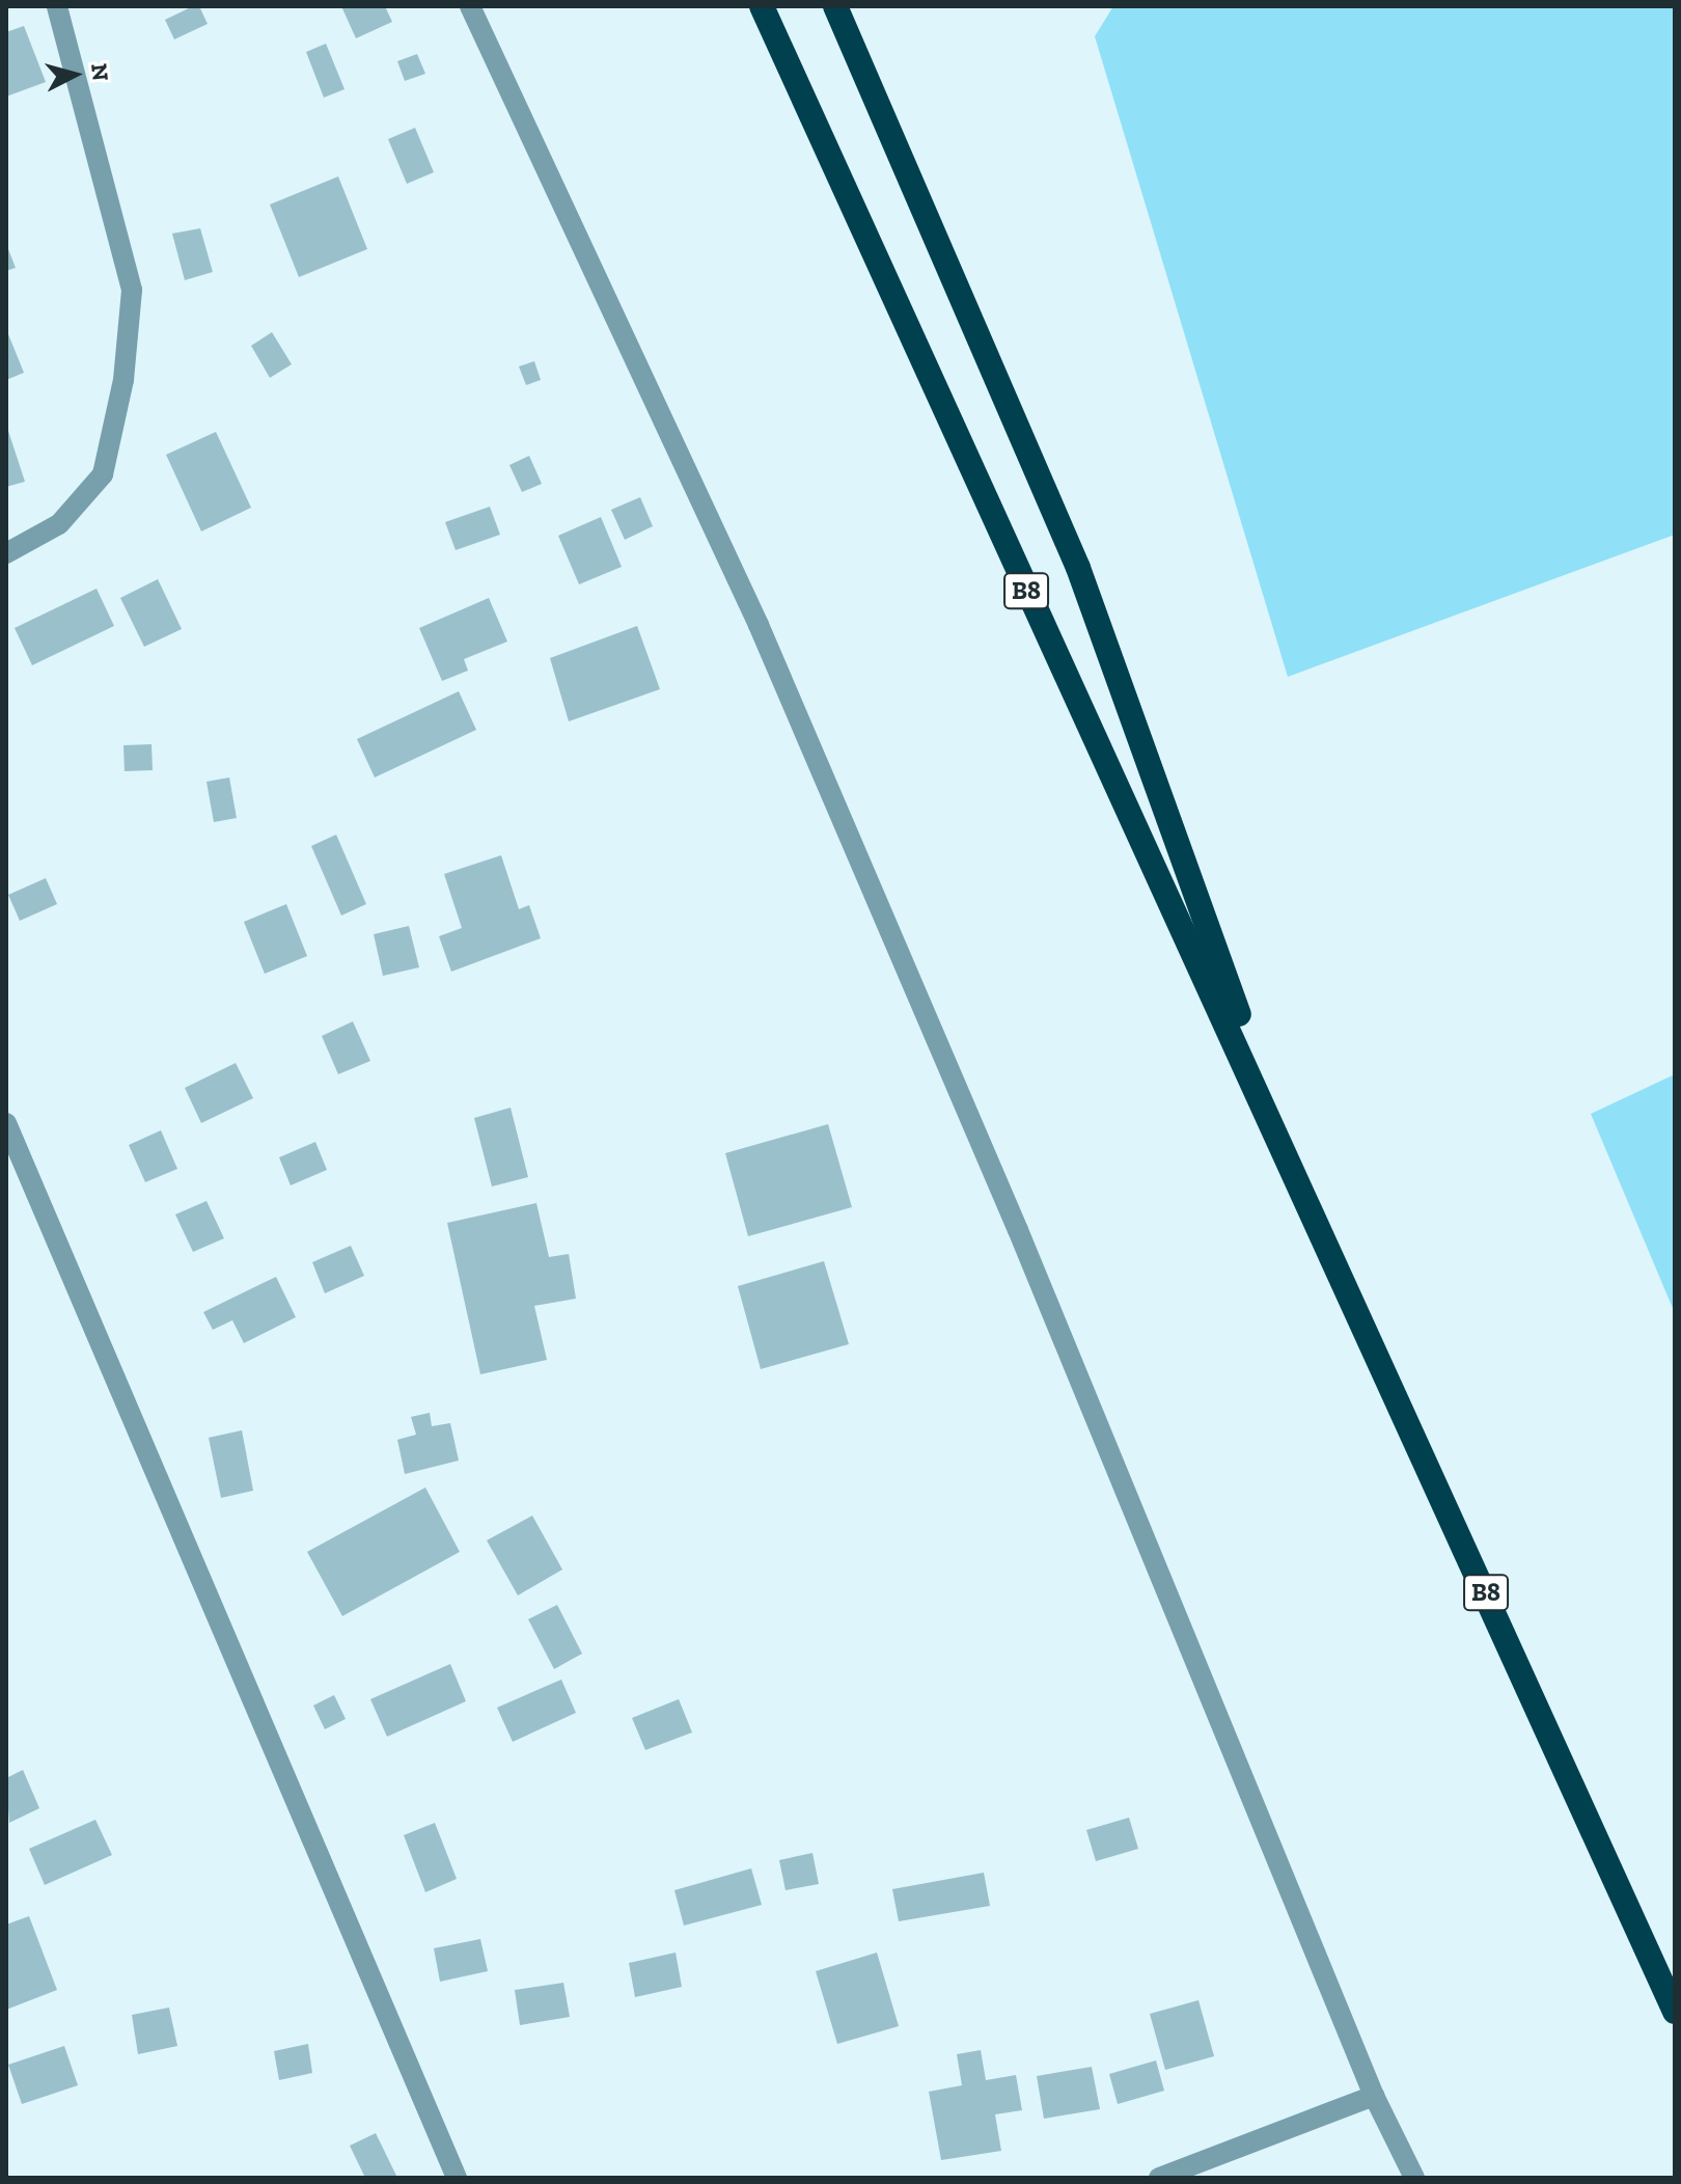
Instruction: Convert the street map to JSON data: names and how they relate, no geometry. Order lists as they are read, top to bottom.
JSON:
{
  "streets": {
    "highway": ["B8"]
  },
  "north": "right"
}
